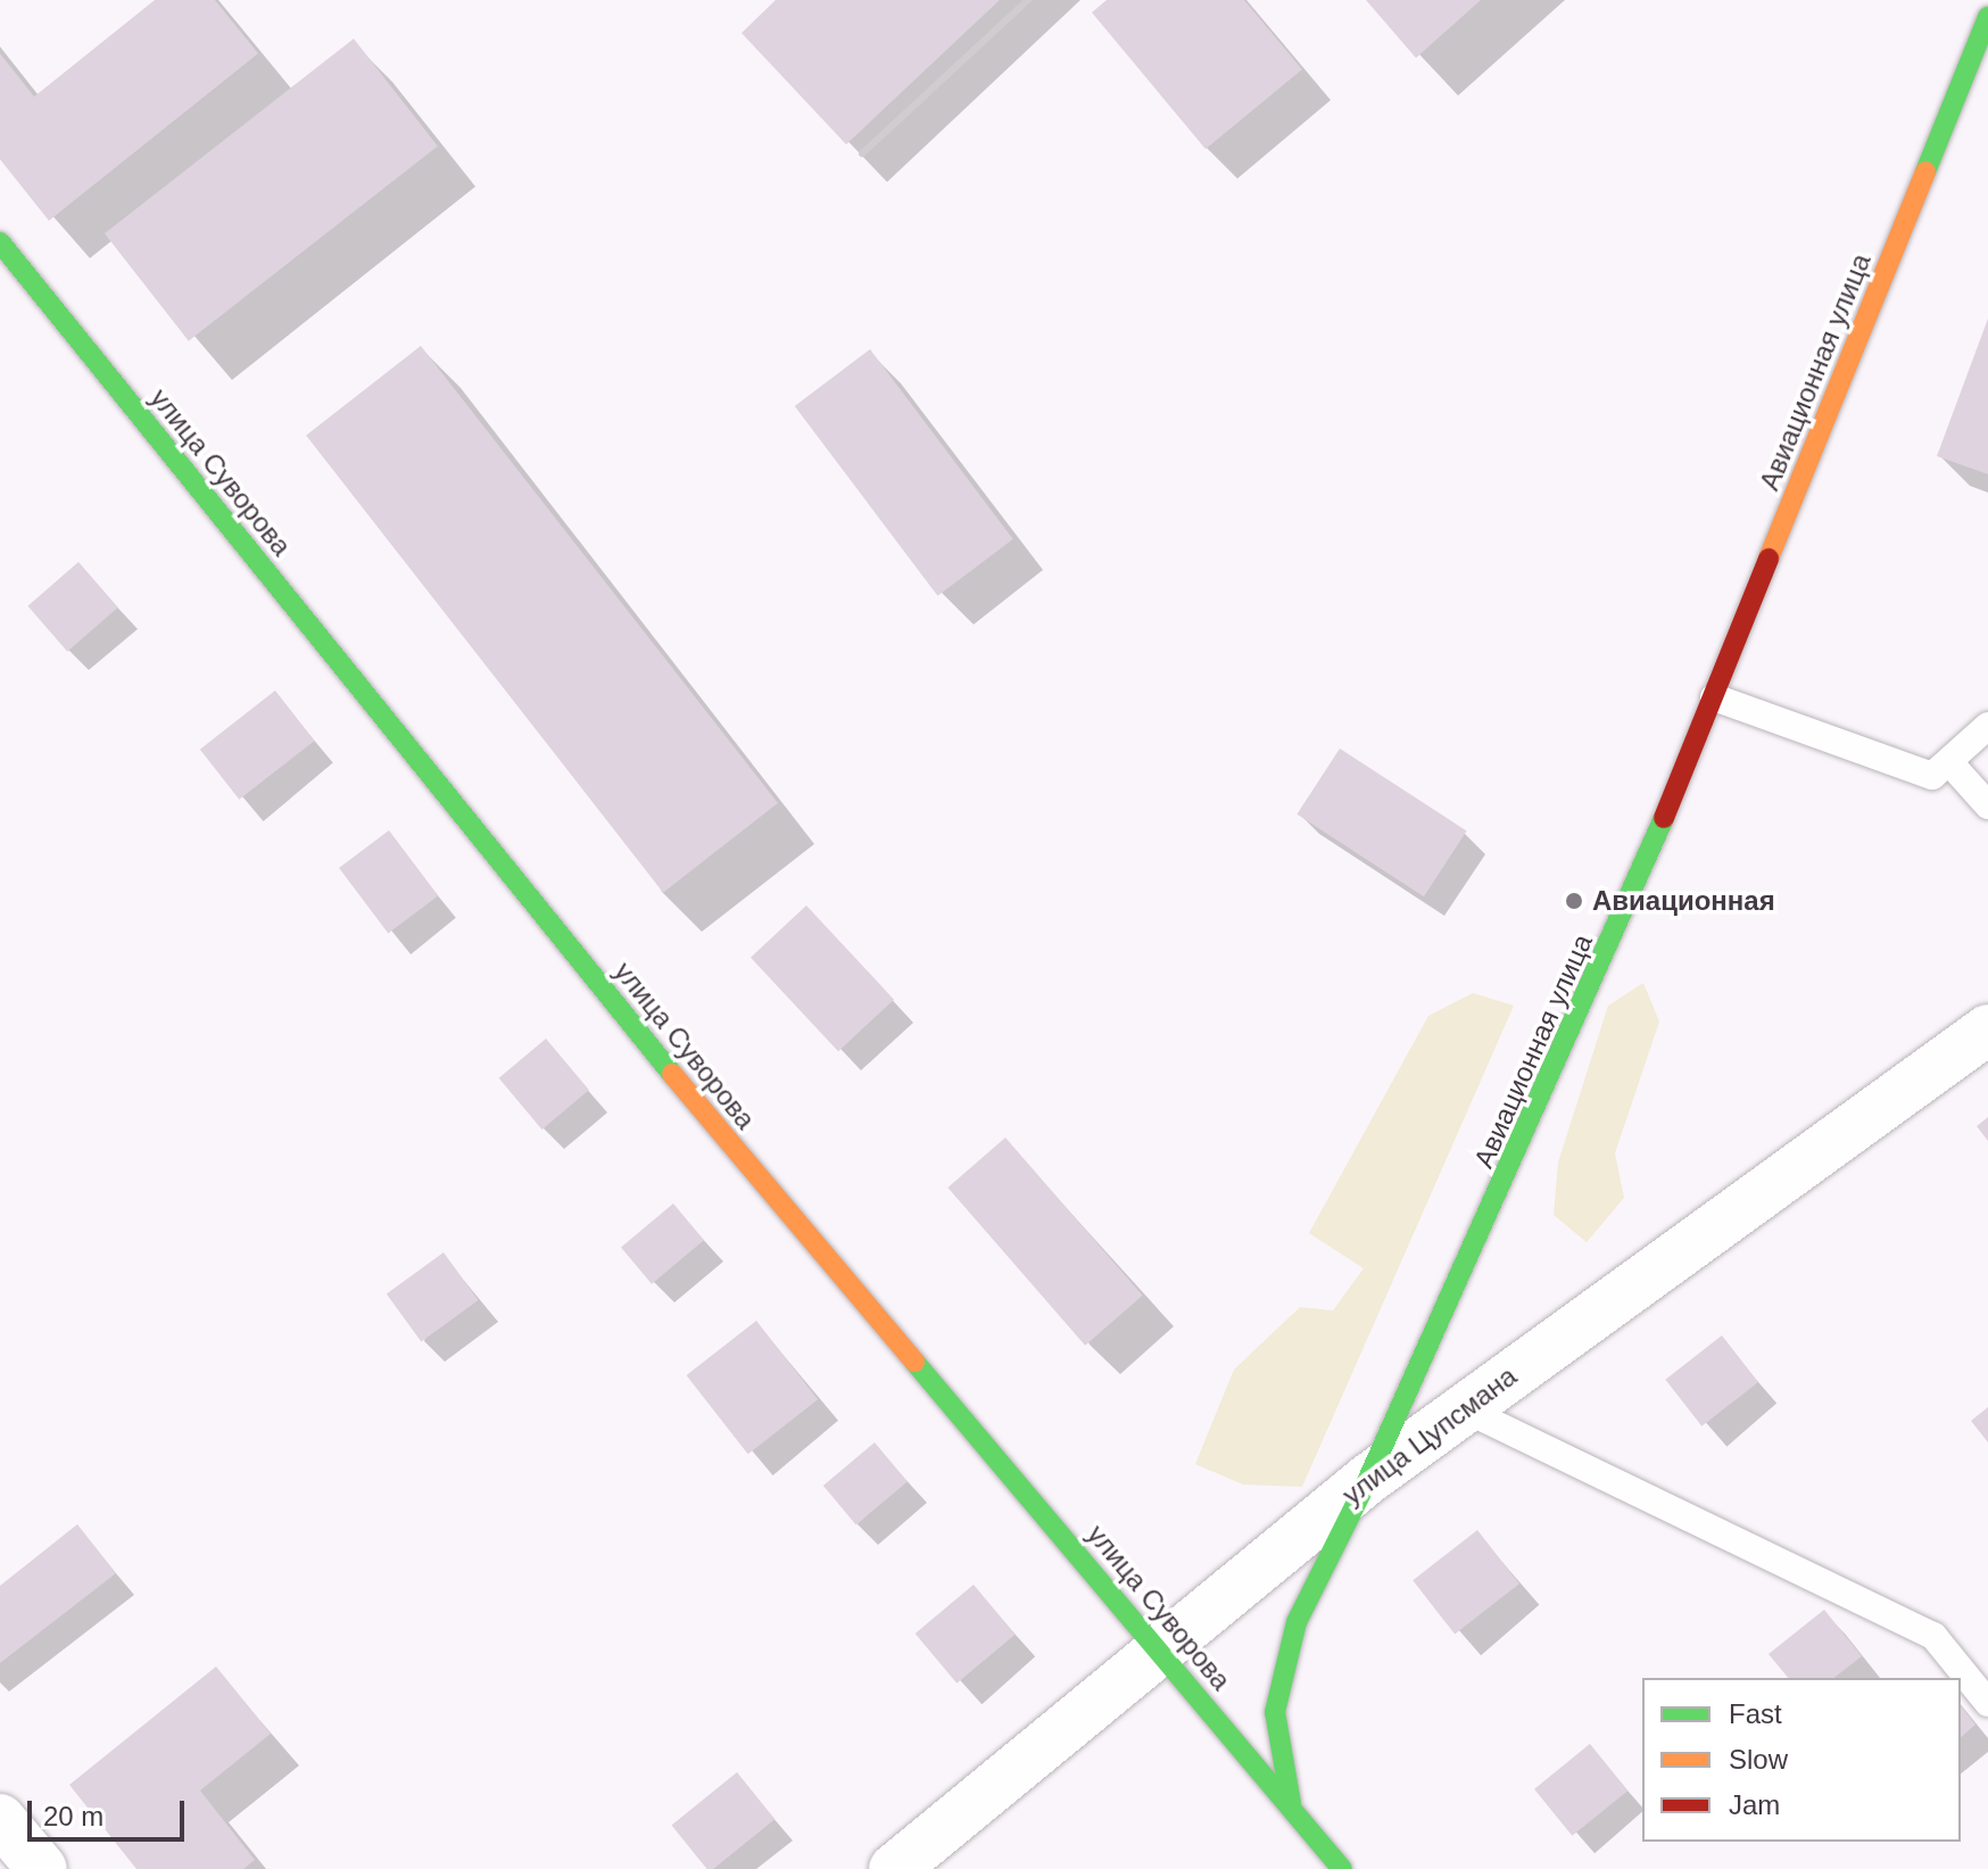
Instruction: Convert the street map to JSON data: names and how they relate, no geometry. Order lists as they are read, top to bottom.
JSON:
{
  "streets": {
    "main road": ["Авиационная улица", "улица Суворова"],
    "street": ["улица Цупсмана"]
  },
  "crossings": [
    ["Авиационная улица", "улица Суворова"],
    ["Авиационная улица", "улица Цупсмана"],
    ["улица Суворова", "улица Цупсмана"]
  ],
  "places": ["Авиационная"],
  "legend": ["Fast", "Slow", "Jam"],
  "scale_bar": "20 m"
}
